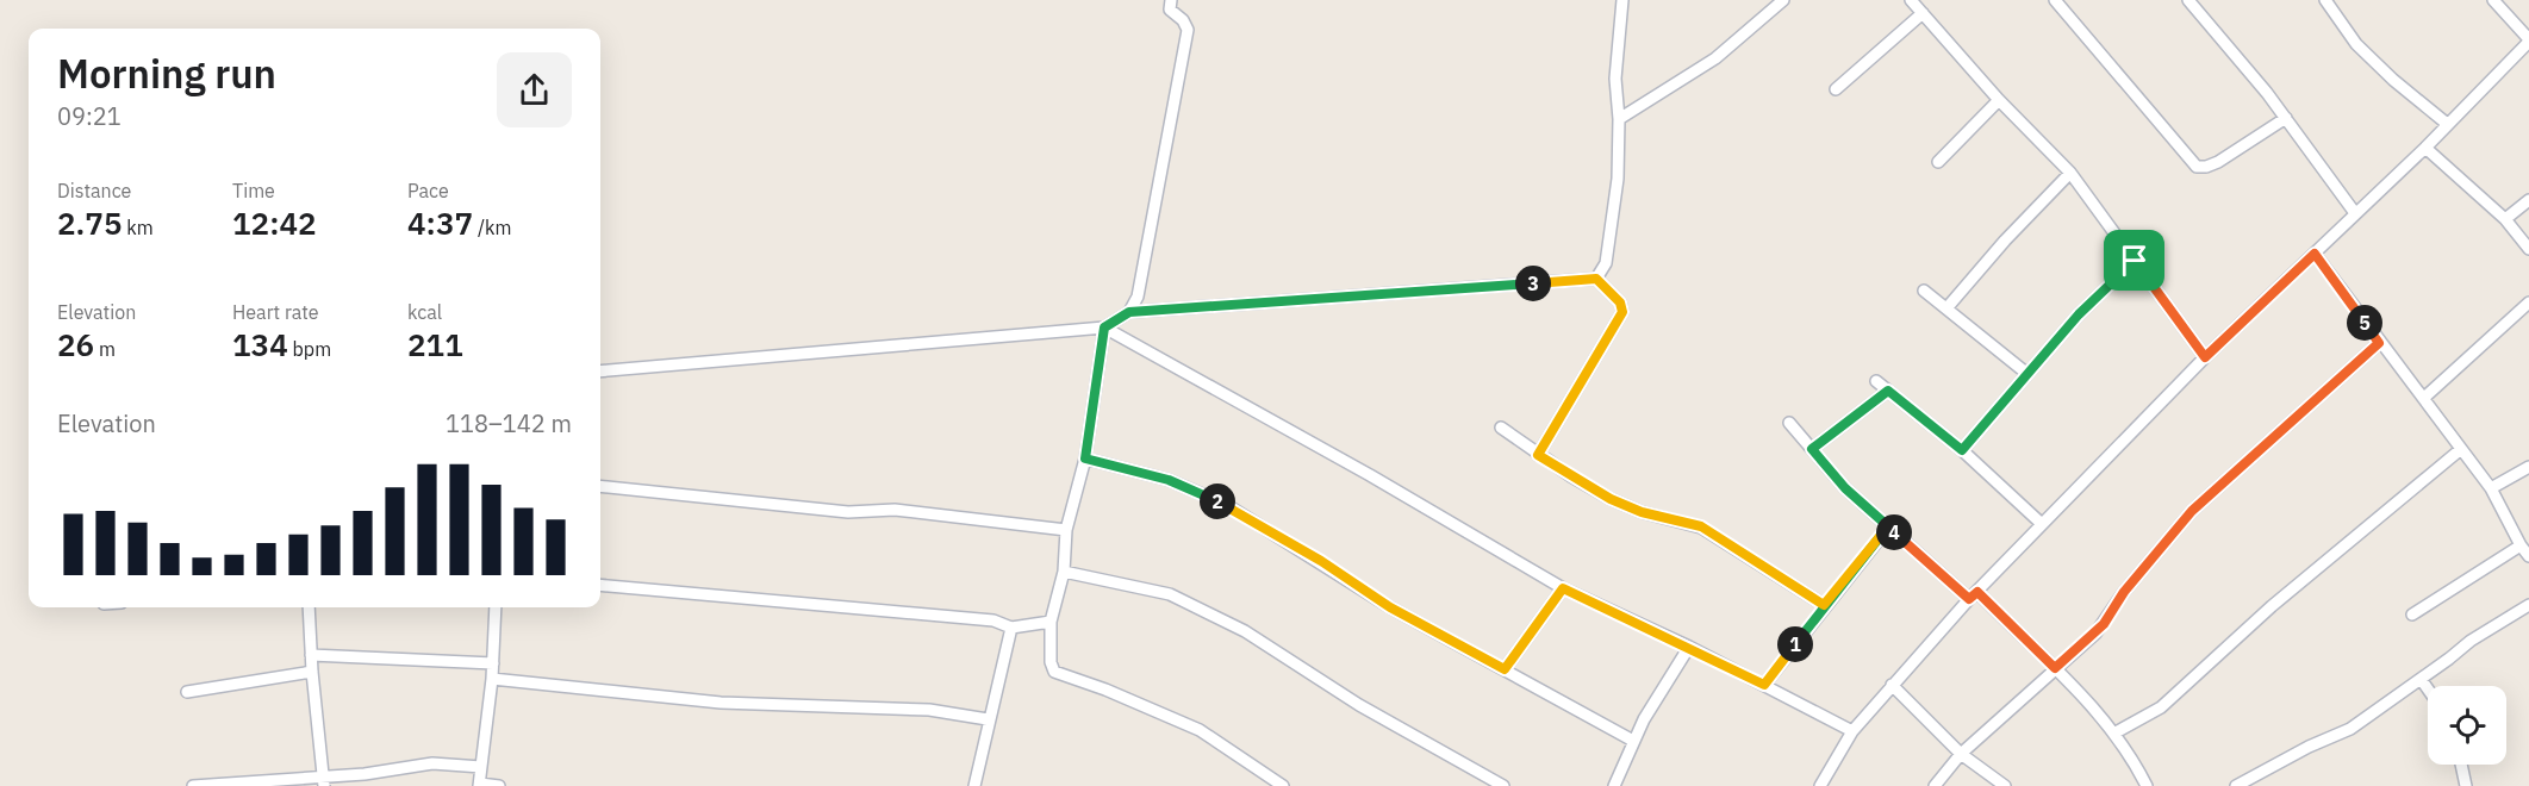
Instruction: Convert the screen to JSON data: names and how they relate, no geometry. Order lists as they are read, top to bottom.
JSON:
{
  "page": {
    "heading": ["Morning run", "09:21"],
    "stats": [
      ["Distance", "2.75 km"],
      ["Time", "12:42"],
      ["Pace", "4:37 /km"],
      ["Elevation", "26 m"],
      ["Heart rate", "134 bpm"],
      ["kcal", "211"]
    ],
    "pins": [
      "3",
      "5",
      "2",
      "4",
      "1"
    ],
    "chart": ["Elevation", "118–142 m"]
  }
}
